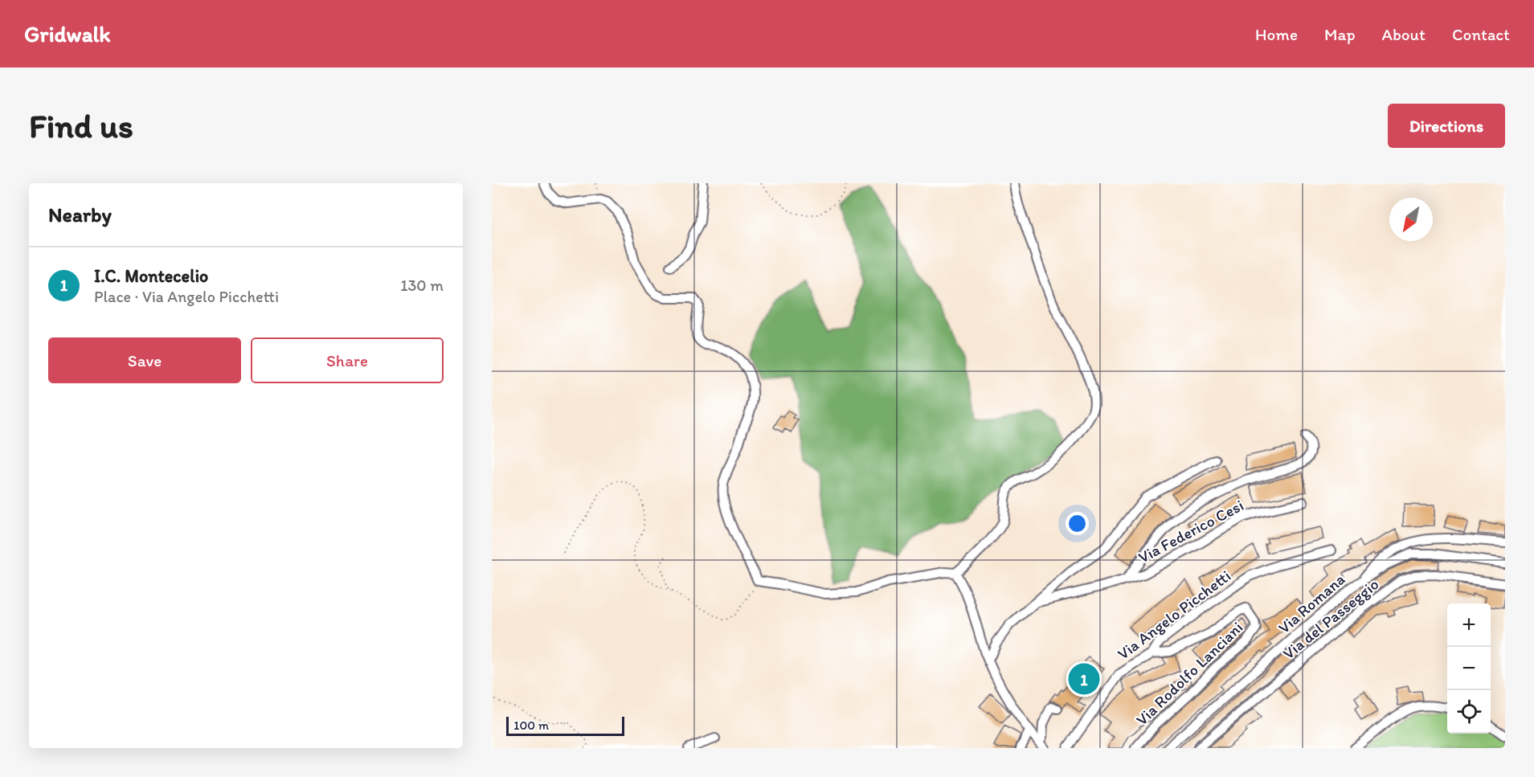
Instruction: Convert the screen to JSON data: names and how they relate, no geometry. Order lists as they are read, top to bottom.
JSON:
{
  "streets": {
    "street": [
      "Via Federico Cesi",
      "Via Romana",
      "Via Angelo Picchetti",
      "Via del Passeggio",
      "Via Rodolfo Lanciani"
    ]
  },
  "crossings": [
    ["Via Angelo Picchetti", "Via Rodolfo Lanciani"]
  ],
  "scale_bar": "100 m",
  "north": "bottom left",
  "page": {
    "header": "Gridwalk",
    "nav": [
      "Home",
      "Map",
      "About",
      "Contact"
    ],
    "buttons": [
      "Directions",
      ["Save", "Share"]
    ],
    "title": "Find us",
    "heading": "Nearby",
    "list": [
      {
        "mark": "1",
        "name": "I.C. Montecelio",
        "note": "Place · Via Angelo Picchetti",
        "value": "130 m"
      }
    ],
    "map_buttons": ["+", "−"],
    "pins": "1",
    "scale": "100 m"
  }
}
